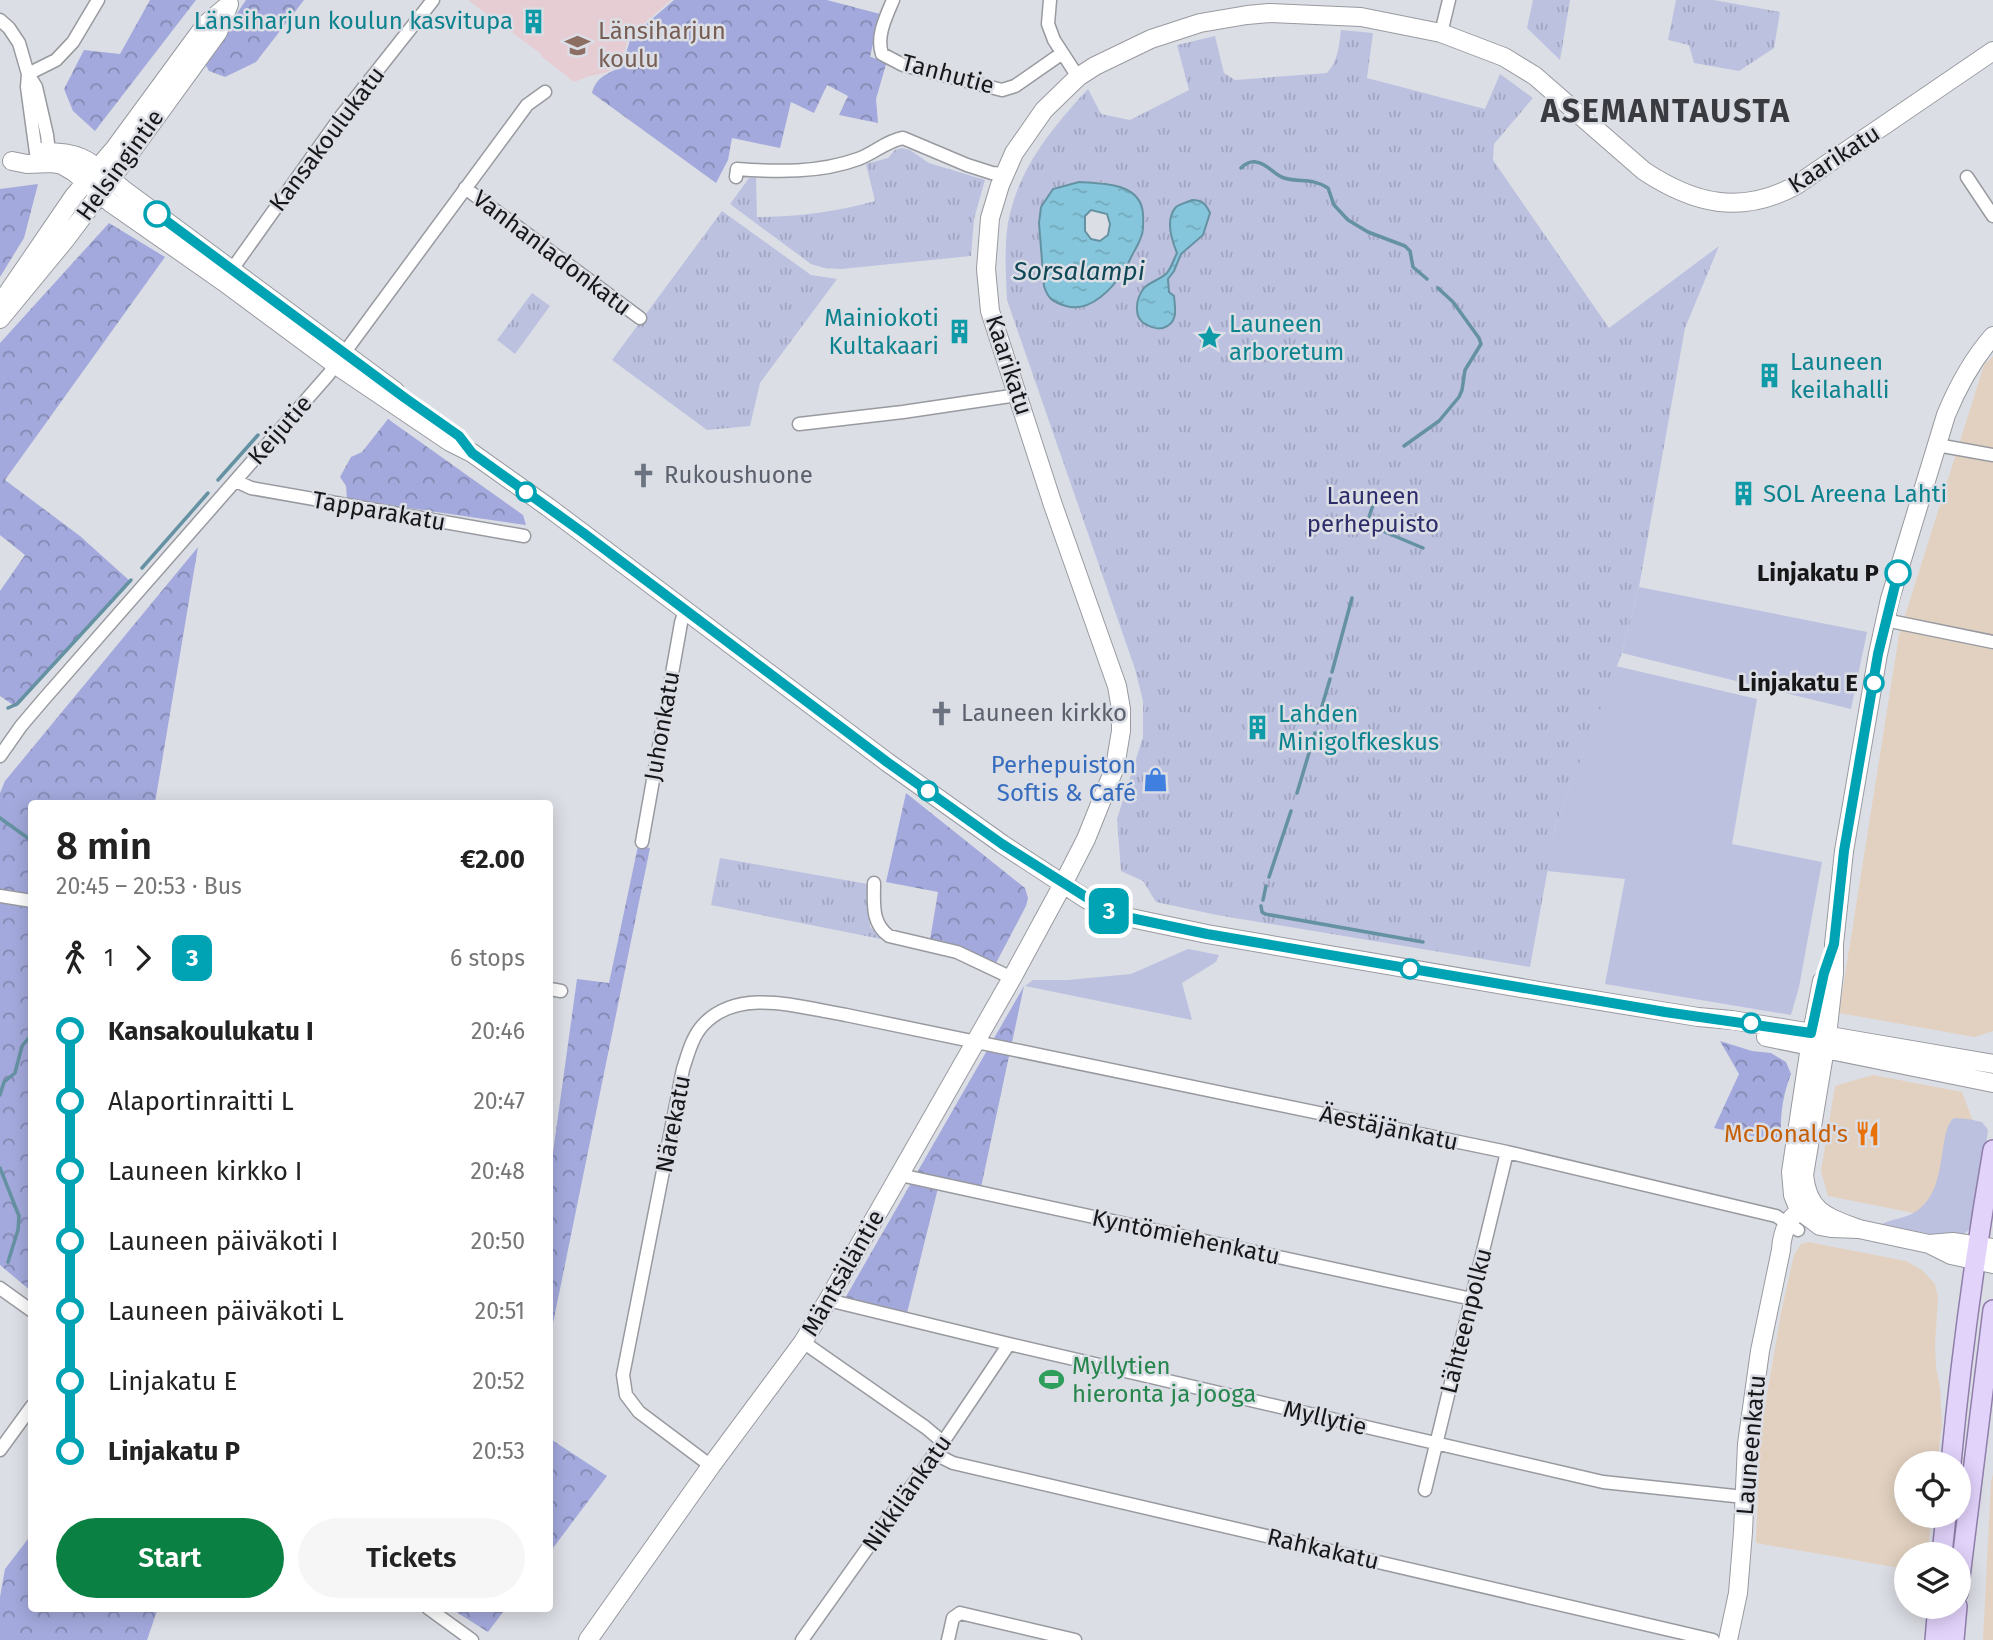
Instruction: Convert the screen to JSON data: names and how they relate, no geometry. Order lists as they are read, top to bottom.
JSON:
{
  "streets": {
    "street": [
      "Tanhutie",
      "Kansakoulukatu",
      "Kaarikatu",
      "Helsingintie",
      "Vanhanladonkatu",
      "Keijutie",
      "Tapparakatu",
      "Juhonkatu",
      "Närekatu",
      "Äestäjänkatu",
      "Kyntömiehenkatu",
      "Mäntsäläntie",
      "Lähteenpolku",
      "Myllytie",
      "Launeenkatu",
      "Nikkilänkatu",
      "Rahkakatu"
    ]
  },
  "crossings": [
    ["Kaarikatu", "Mäntsäläntie"],
    ["Vanhanladonkatu", "Keijutie"],
    ["Keijutie", "Tapparakatu"],
    ["Närekatu", "Äestäjänkatu"],
    ["Närekatu", "Mäntsäläntie"],
    ["Äestäjänkatu", "Mäntsäläntie"],
    ["Äestäjänkatu", "Lähteenpolku"],
    ["Äestäjänkatu", "Launeenkatu"],
    ["Kyntömiehenkatu", "Mäntsäläntie"],
    ["Kyntömiehenkatu", "Lähteenpolku"],
    ["Mäntsäläntie", "Myllytie"],
    ["Lähteenpolku", "Myllytie"],
    ["Myllytie", "Launeenkatu"],
    ["Myllytie", "Nikkilänkatu"],
    ["Nikkilänkatu", "Rahkakatu"]
  ],
  "districts": ["ASEMANTAUSTA"],
  "water": ["Sorsalampi"],
  "parks": ["Launeen perhepuisto"],
  "places": {
    "building": [
      "Länsiharjun koulun kasvitupa",
      "Mainiokoti Kultakaari",
      "Launeen keilahalli",
      "SOL Areena Lahti",
      "Lahden Minigolfkeskus"
    ],
    "school or university": ["Länsiharjun koulu"],
    "place": ["Launeen arboretum"],
    "church": ["Rukoushuone", "Launeen kirkko"],
    "other": ["Linjakatu P", "Linjakatu E"],
    "shop": ["Perhepuiston Softis & Café"],
    "restaurant": ["McDonald's"],
    "sports": ["Myllytien hieronta ja jooga"]
  },
  "lines": ["bus line 3"],
  "page": {
    "on_map": "3",
    "heading": ["8 min", "20:45 – 20:53 · Bus", "€2.00"],
    "legs": ["1", "3", "6 stops"],
    "list": [
      {
        "name": "Kansakoulukatu I",
        "value": "20:46"
      },
      {
        "name": "Alaportinraitti L",
        "value": "20:47"
      },
      {
        "name": "Launeen kirkko I",
        "value": "20:48"
      },
      {
        "name": "Launeen päiväkoti I",
        "value": "20:50"
      },
      {
        "name": "Launeen päiväkoti L",
        "value": "20:51"
      },
      {
        "name": "Linjakatu E",
        "value": "20:52"
      },
      {
        "name": "Linjakatu P",
        "value": "20:53"
      }
    ],
    "buttons": ["Start", "Tickets"]
  }
}
